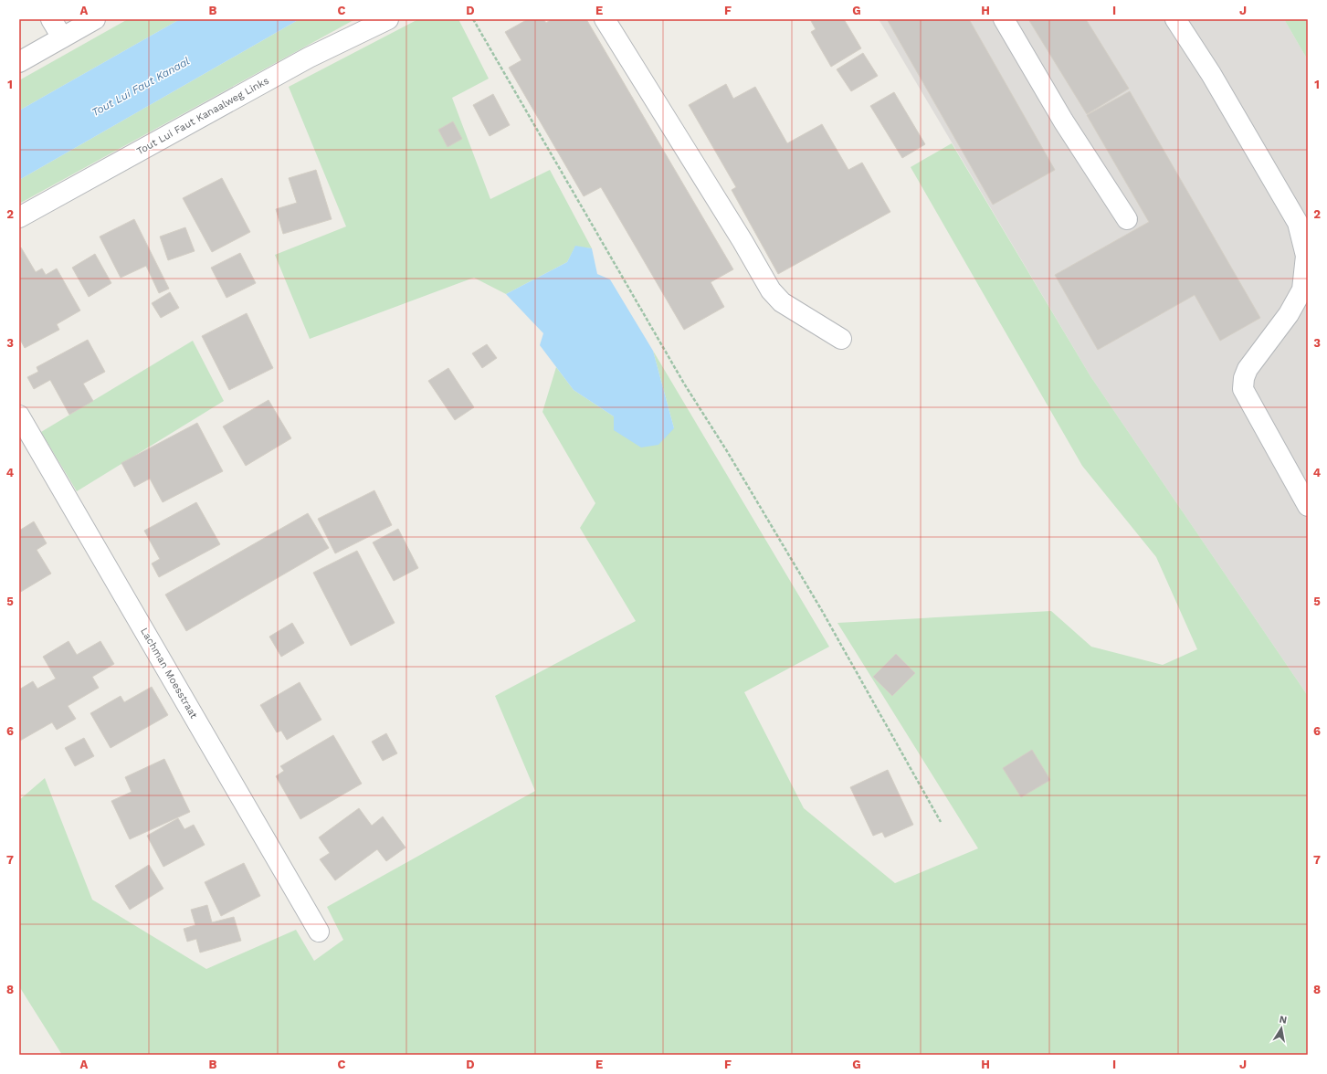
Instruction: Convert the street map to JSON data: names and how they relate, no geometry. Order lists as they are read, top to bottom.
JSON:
{
  "streets": {
    "street": ["Tout Lui Faut Kanaalweg Links", "Lachman Moesstraat"]
  },
  "water": ["Tout Lui Faut Kanaal"],
  "north": "top",
  "grid": {
    "columns": [
      "A",
      "B",
      "C",
      "D",
      "E",
      "F",
      "G",
      "H",
      "I",
      "J"
    ],
    "rows": [
      "1",
      "2",
      "3",
      "4",
      "5",
      "6",
      "7",
      "8"
    ]
  }
}
